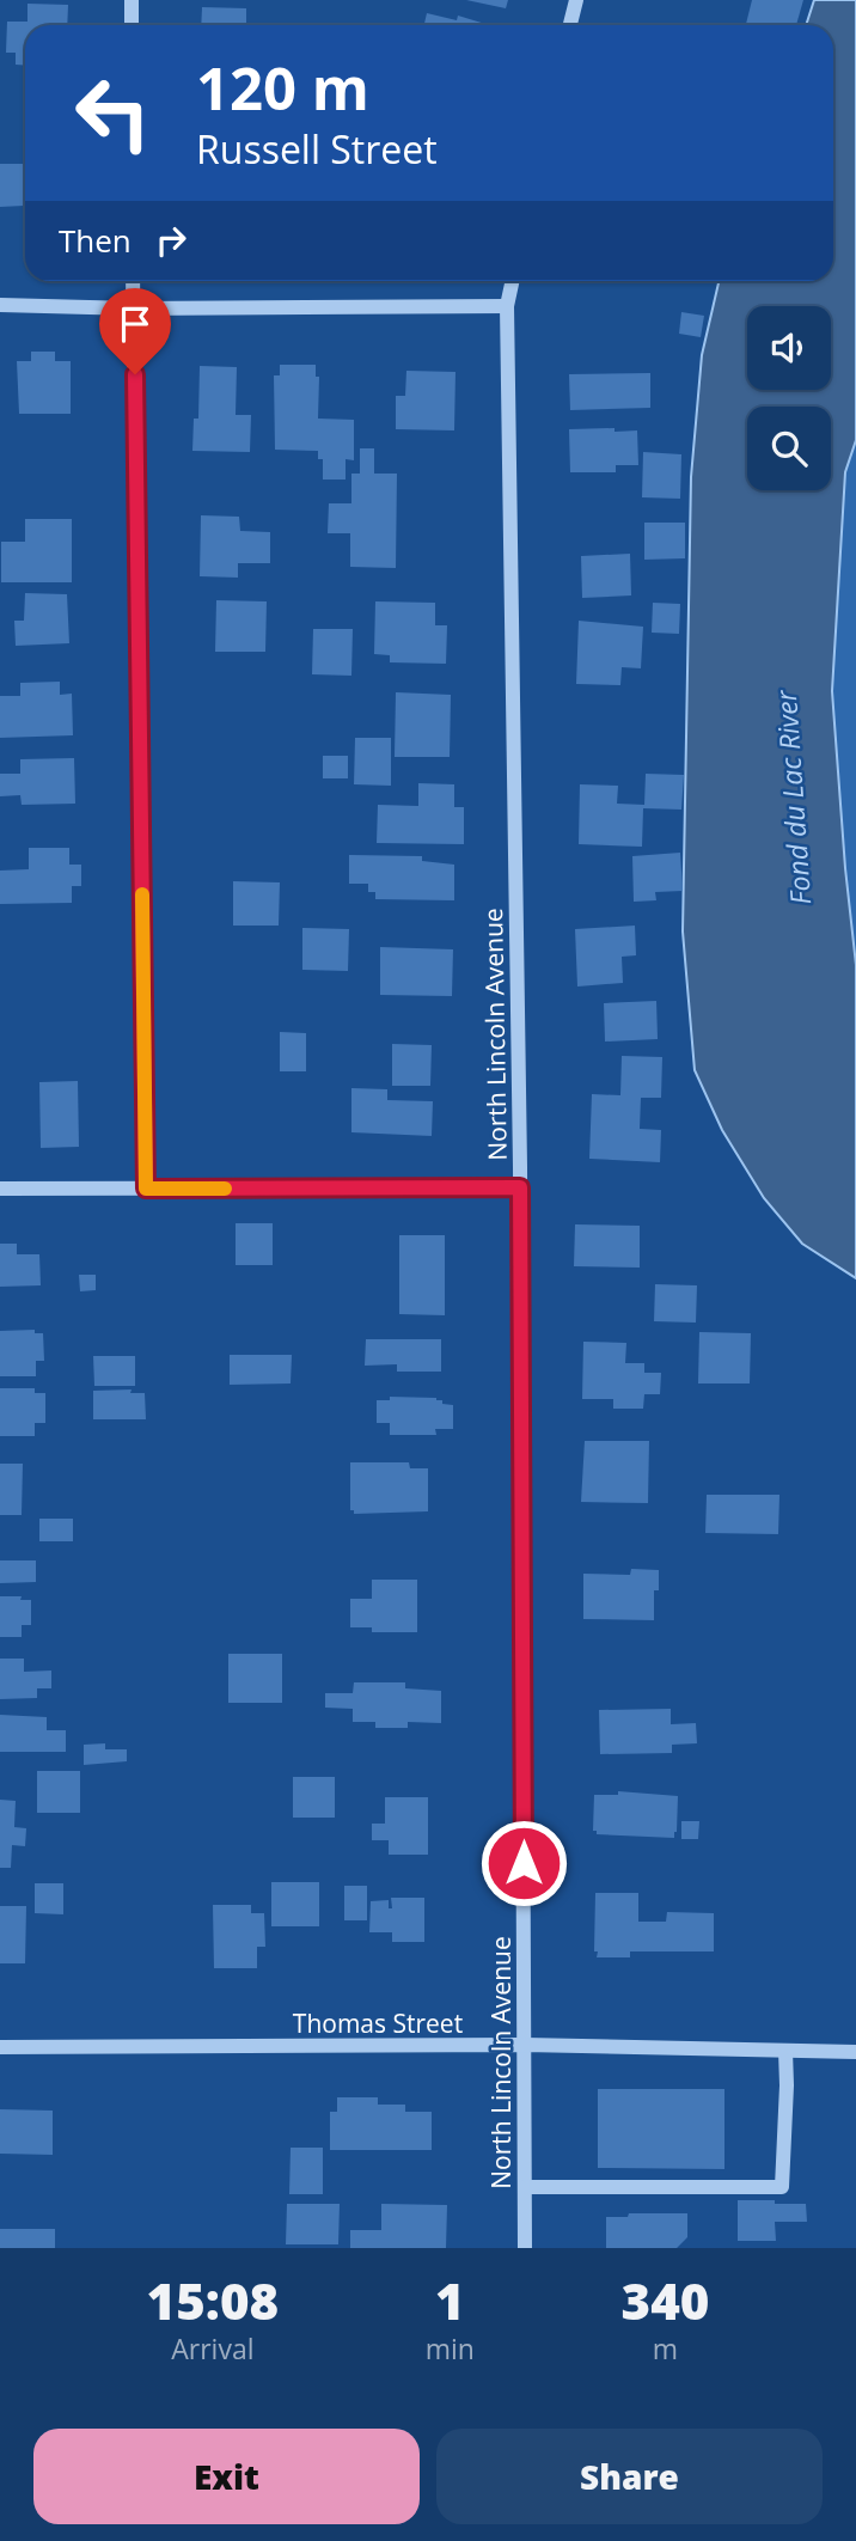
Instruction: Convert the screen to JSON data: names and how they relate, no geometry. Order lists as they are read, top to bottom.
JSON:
{
  "streets": {
    "street": ["North Lincoln Avenue", "Thomas Street"]
  },
  "crossings": [
    ["North Lincoln Avenue", "Thomas Street"]
  ],
  "water": ["Fond du Lac River"],
  "page": {
    "turn": ["120 m", "Russell Street"],
    "then": "Then",
    "eta": [
      "15:08",
      "Arrival",
      "1",
      "min",
      "340",
      "m"
    ],
    "buttons": ["Exit", "Share"]
  }
}
